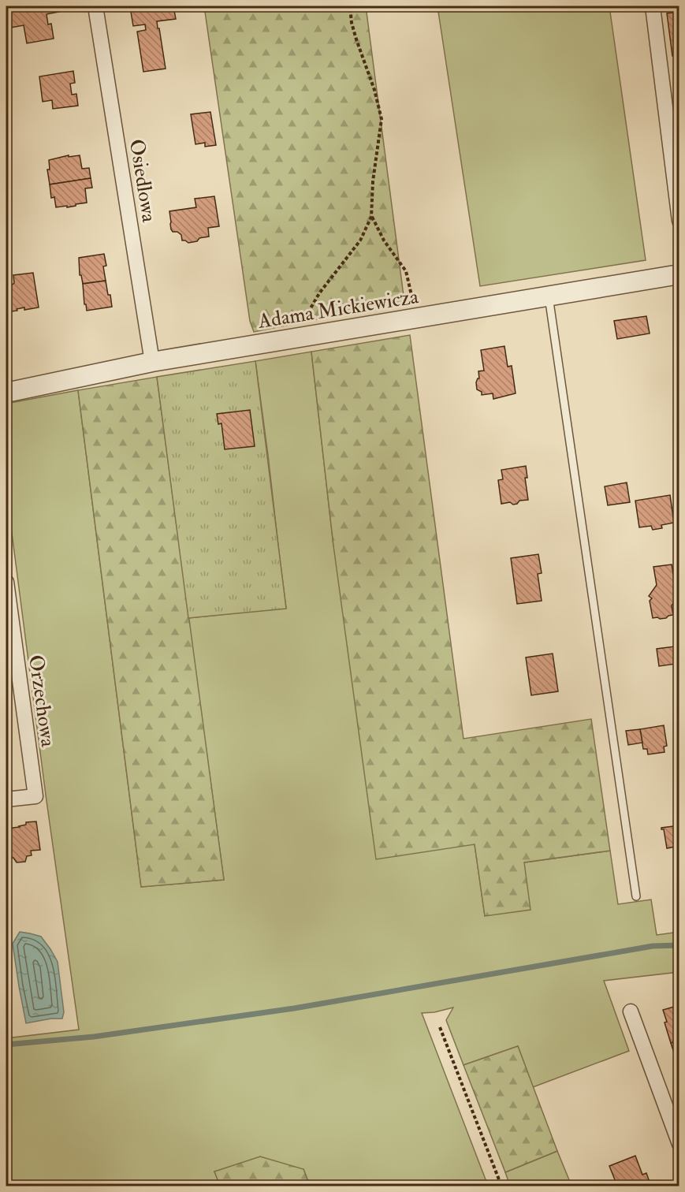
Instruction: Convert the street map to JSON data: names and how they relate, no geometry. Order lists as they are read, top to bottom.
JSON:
{
  "streets": {
    "street": ["Osiedlowa", "Adama Mickiewicza", "Orzechowa"]
  },
  "crossings": [
    ["Osiedlowa", "Adama Mickiewicza"]
  ]
}
